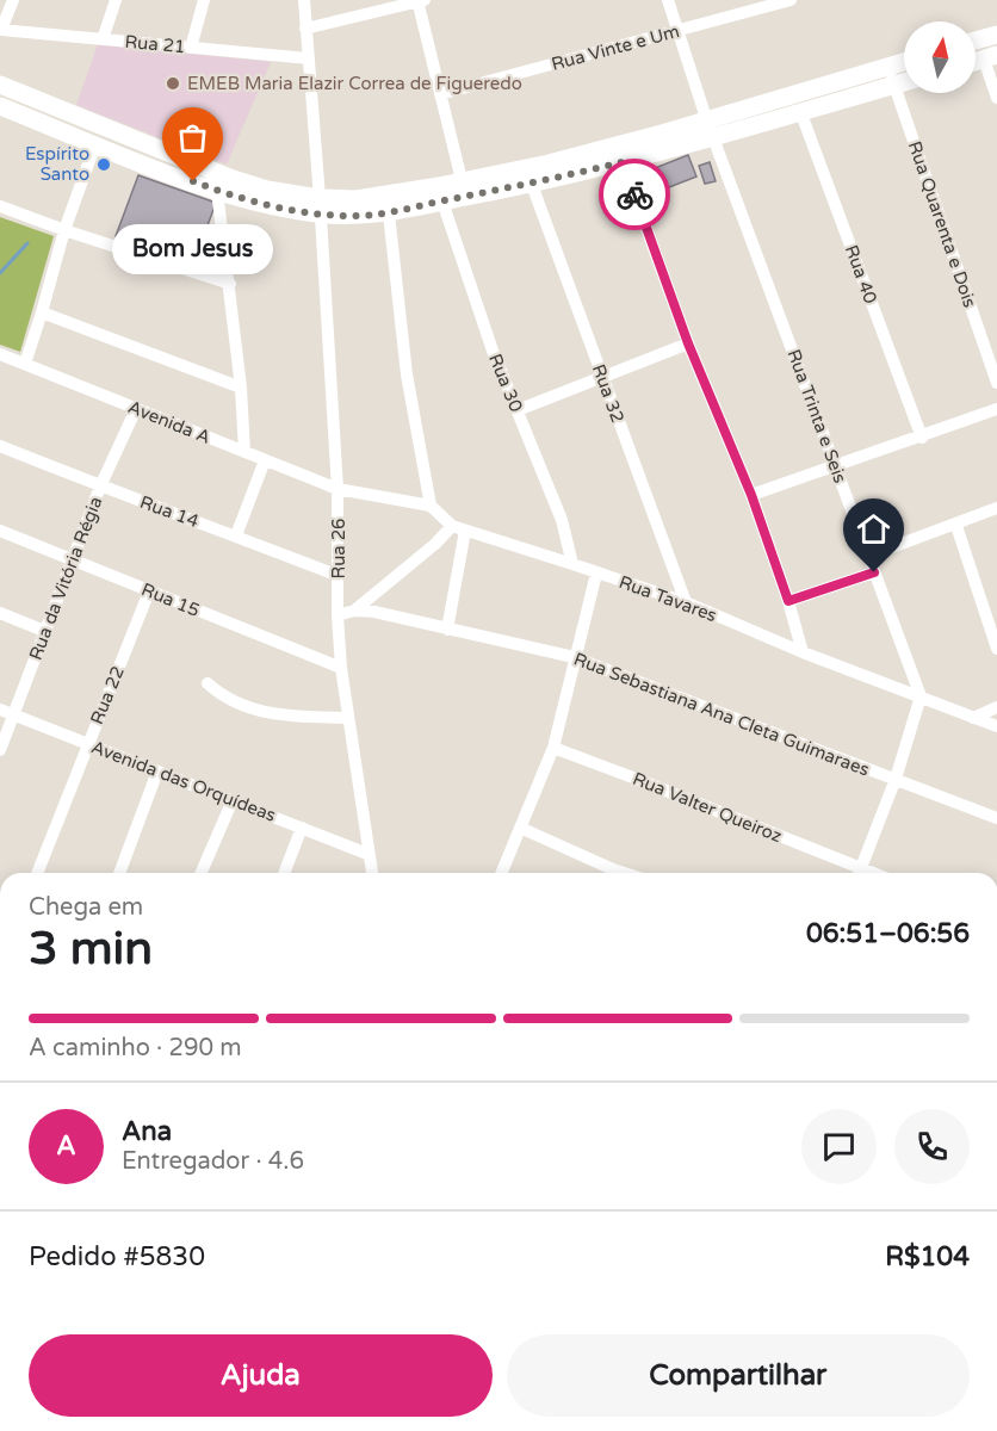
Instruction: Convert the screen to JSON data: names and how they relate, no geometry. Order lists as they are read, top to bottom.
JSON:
{
  "streets": {
    "street": [
      "Rua 21",
      "Rua Vinte e Um",
      "Rua Quarenta e Dois",
      "Rua 40",
      "Rua 30",
      "Rua 32",
      "Rua Trinta e Seis",
      "Avenida A",
      "Rua 14",
      "Rua 26",
      "Rua da Vitória Régia",
      "Rua Tavares",
      "Rua 15",
      "Rua 22",
      "Rua Sebastiana Ana Cleta Guimaraes",
      "Avenida das Orquídeas",
      "Rua Valter Queiroz"
    ]
  },
  "crossings": [
    ["Rua 21", "Rua 26"],
    ["Rua Vinte e Um", "Rua Trinta e Seis"],
    ["Rua 30", "Rua Tavares"],
    ["Rua 32", "Rua Tavares"],
    ["Rua Trinta e Seis", "Rua Tavares"],
    ["Avenida A", "Rua 26"],
    ["Avenida A", "Rua da Vitória Régia"],
    ["Rua 14", "Rua 26"],
    ["Rua 14", "Rua da Vitória Régia"],
    ["Rua 26", "Rua 15"],
    ["Rua 26", "Rua Sebastiana Ana Cleta Guimaraes"],
    ["Rua 26", "Avenida das Orquídeas"],
    ["Rua da Vitória Régia", "Rua 15"],
    ["Rua da Vitória Régia", "Avenida das Orquídeas"],
    ["Rua 15", "Rua 22"],
    ["Rua 22", "Avenida das Orquídeas"]
  ],
  "places": ["EMEB Maria Elazir Correa de Figueredo", "Espírito Santo", "Bom Jesus"],
  "north": "top",
  "page": {
    "bubble": "Bom Jesus",
    "heading": ["3 min", "Chega em", "06:51–06:56"],
    "panel": [
      "Ana",
      "Entregador · 4.6",
      "Pedido #5830",
      "R$104"
    ],
    "bar": "A caminho · 290 m",
    "round": "A",
    "buttons": ["Ajuda", "Compartilhar"]
  }
}
